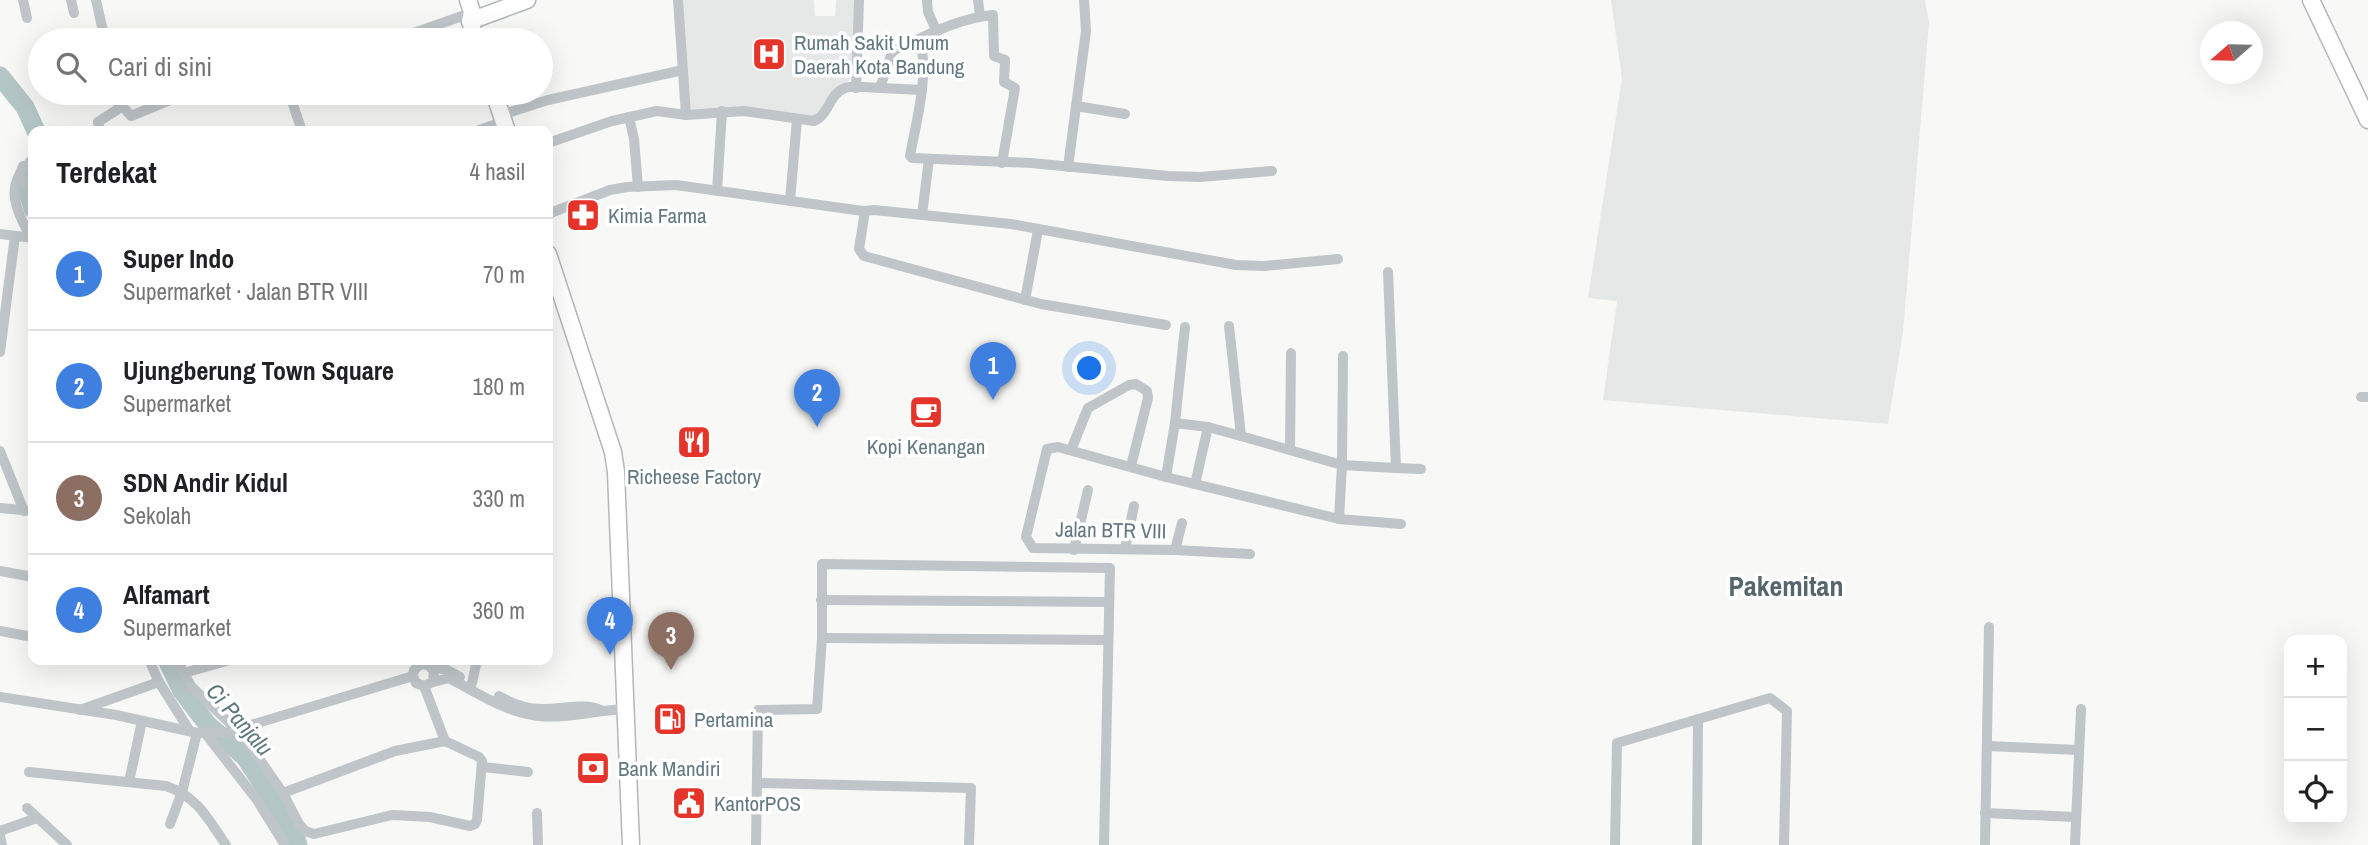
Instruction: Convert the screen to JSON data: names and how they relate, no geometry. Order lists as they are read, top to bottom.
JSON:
{
  "streets": {
    "street": ["Jalan BTR VIII"]
  },
  "districts": ["Pakemitan"],
  "water": ["Ci Panjalu"],
  "places": {
    "hospital": ["Rumah Sakit Umum Daerah Kota Bandung"],
    "pharmacy": ["Kimia Farma"],
    "cafe": ["Kopi Kenangan"],
    "restaurant": ["Richeese Factory"],
    "fuel station": ["Pertamina"],
    "bank": ["Bank Mandiri"],
    "public building": ["KantorPOS"]
  },
  "north": "left",
  "page": {
    "search": "Cari di sini",
    "heading": ["Terdekat", "4 hasil"],
    "list": [
      {
        "mark": "1",
        "name": "Super Indo",
        "note": "Supermarket · Jalan BTR VIII",
        "value": "70 m"
      },
      {
        "mark": "2",
        "name": "Ujungberung Town Square",
        "note": "Supermarket",
        "value": "180 m"
      },
      {
        "mark": "3",
        "name": "SDN Andir Kidul",
        "note": "Sekolah",
        "value": "330 m"
      },
      {
        "mark": "4",
        "name": "Alfamart",
        "note": "Supermarket",
        "value": "360 m"
      }
    ],
    "pins": [
      "1",
      "2",
      "4",
      "3"
    ],
    "map_buttons": ["+", "−"]
  }
}
